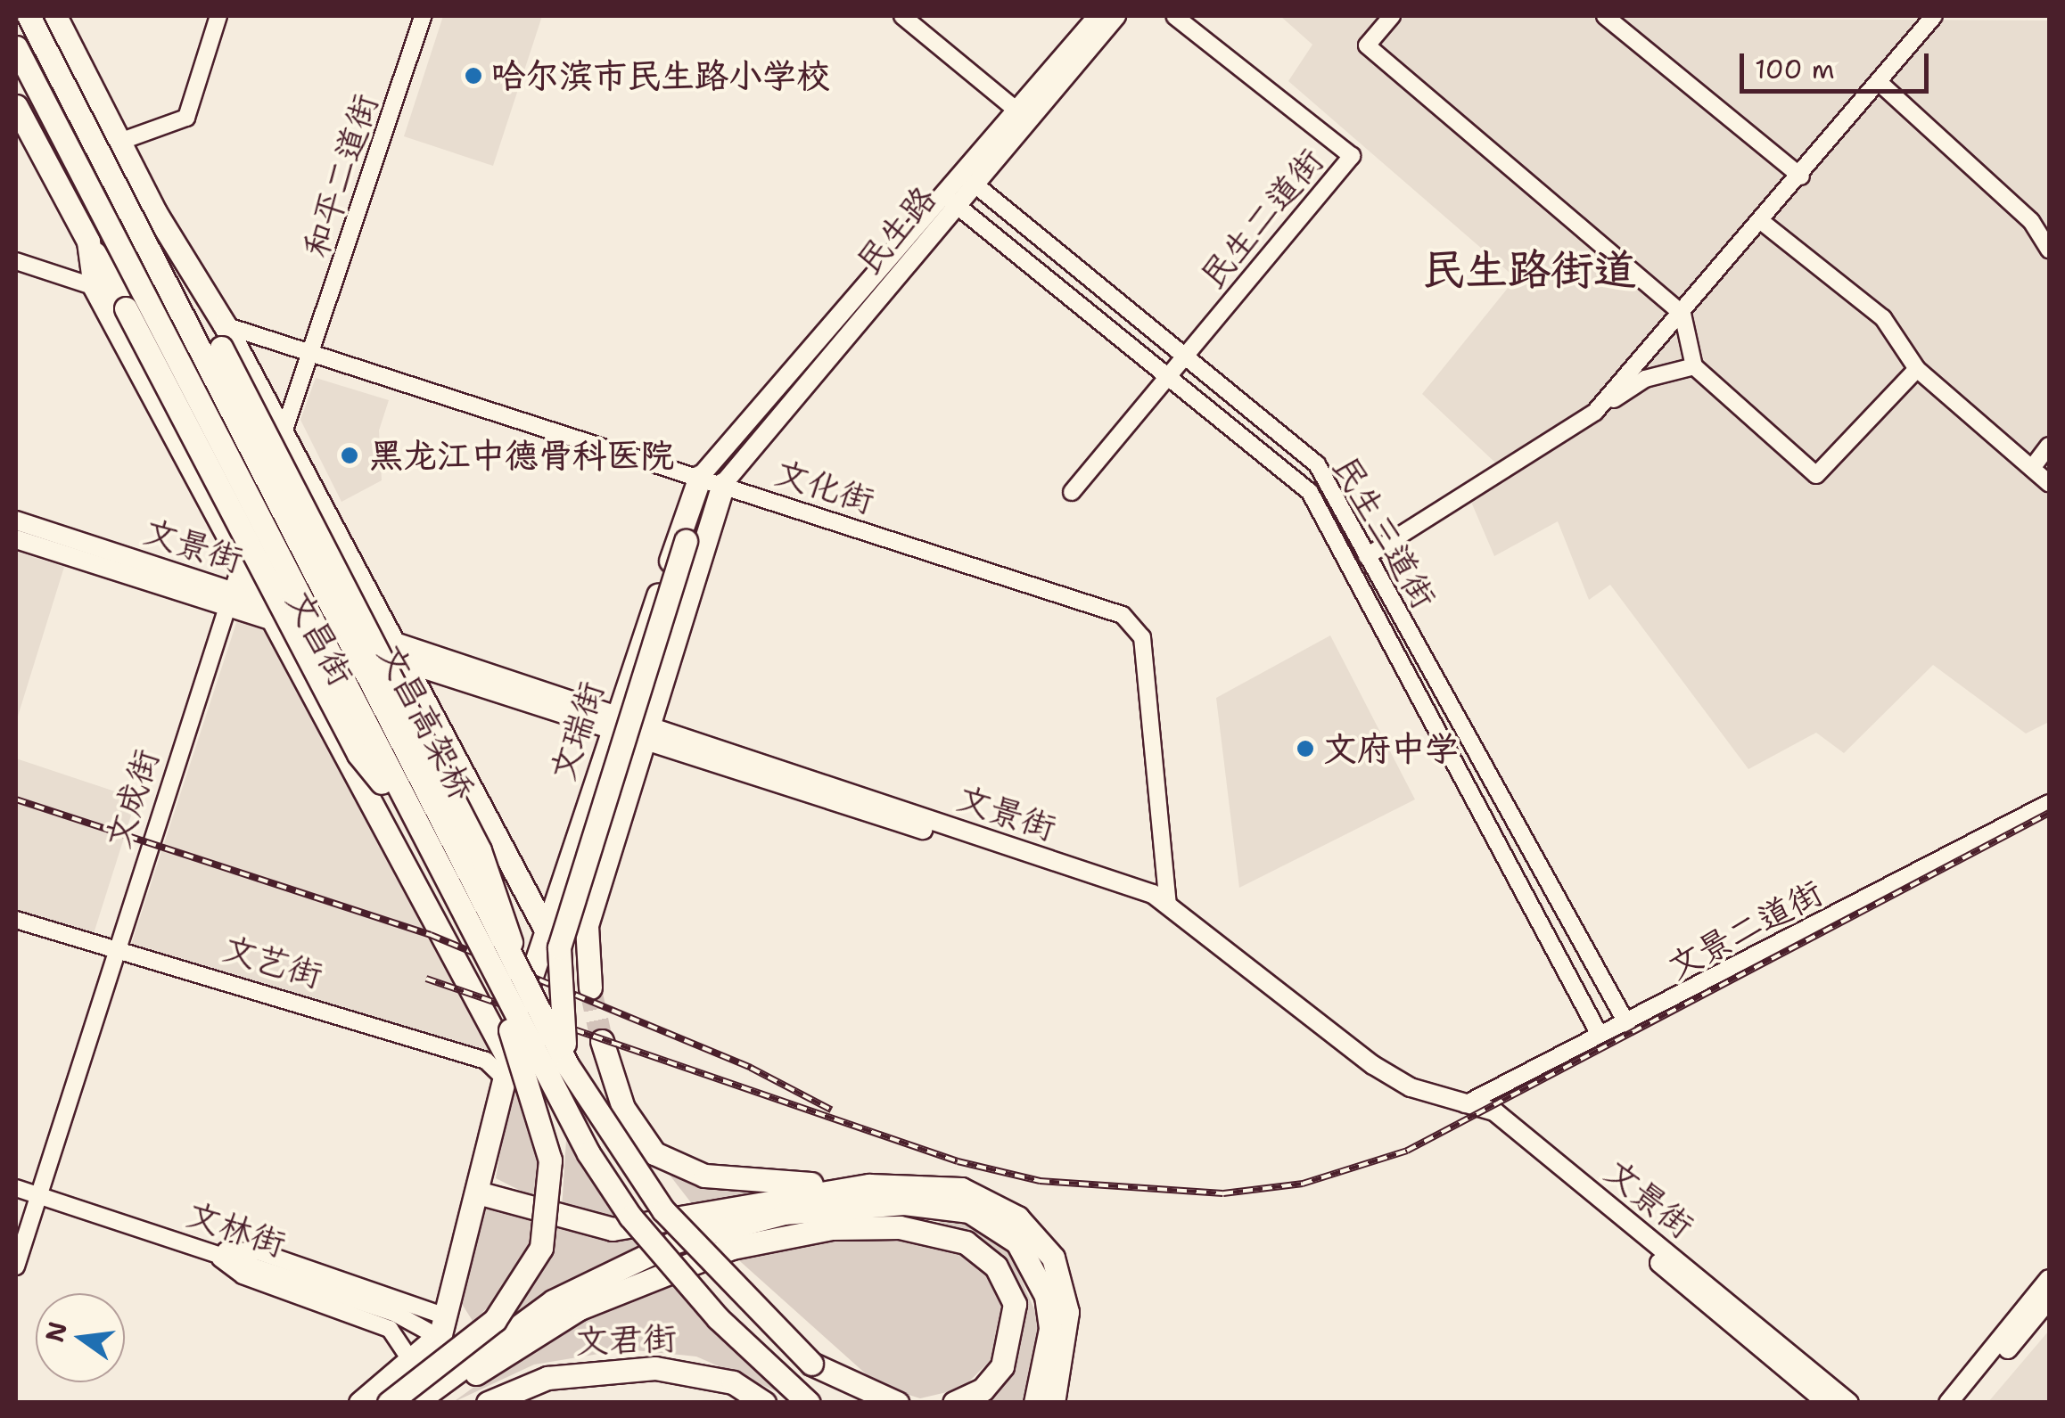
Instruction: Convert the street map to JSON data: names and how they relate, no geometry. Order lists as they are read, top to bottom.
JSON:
{
  "streets": {
    "highway": [
      "文昌街",
      "文昌高架桥",
      "文瑞街",
      "文君街"
    ],
    "main road": ["民生路", "文景街"],
    "street": [
      "和平二道街",
      "民生二道街",
      "文化街",
      "民生三道街",
      "文成街",
      "文景二道街",
      "文艺街",
      "文林街"
    ]
  },
  "crossings": [
    ["和平二道街", "文化街"],
    ["和平二道街", "文成街"],
    ["民生二道街", "民生三道街"],
    ["民生路", "文化街"],
    ["民生路", "民生三道街"],
    ["民生路", "文瑞街"],
    ["文化街", "文景街"],
    ["文化街", "文昌街"],
    ["文化街", "文瑞街"],
    ["文化街", "文成街"],
    ["民生三道街", "文景二道街"],
    ["文景街", "文昌街"],
    ["文景街", "文瑞街"],
    ["文景街", "文成街"],
    ["文景街", "文景二道街"],
    ["文昌街", "文昌高架桥"],
    ["文昌街", "文瑞街"],
    ["文昌街", "文成街"],
    ["文昌街", "文艺街"],
    ["文瑞街", "文艺街"],
    ["文成街", "文艺街"],
    ["文成街", "文林街"]
  ],
  "districts": ["民生路街道"],
  "places": ["哈尔滨市民生路小学校", "黑龙江中德骨科医院", "文府中学"],
  "scale_bar": "100 m",
  "north": "left"
}
